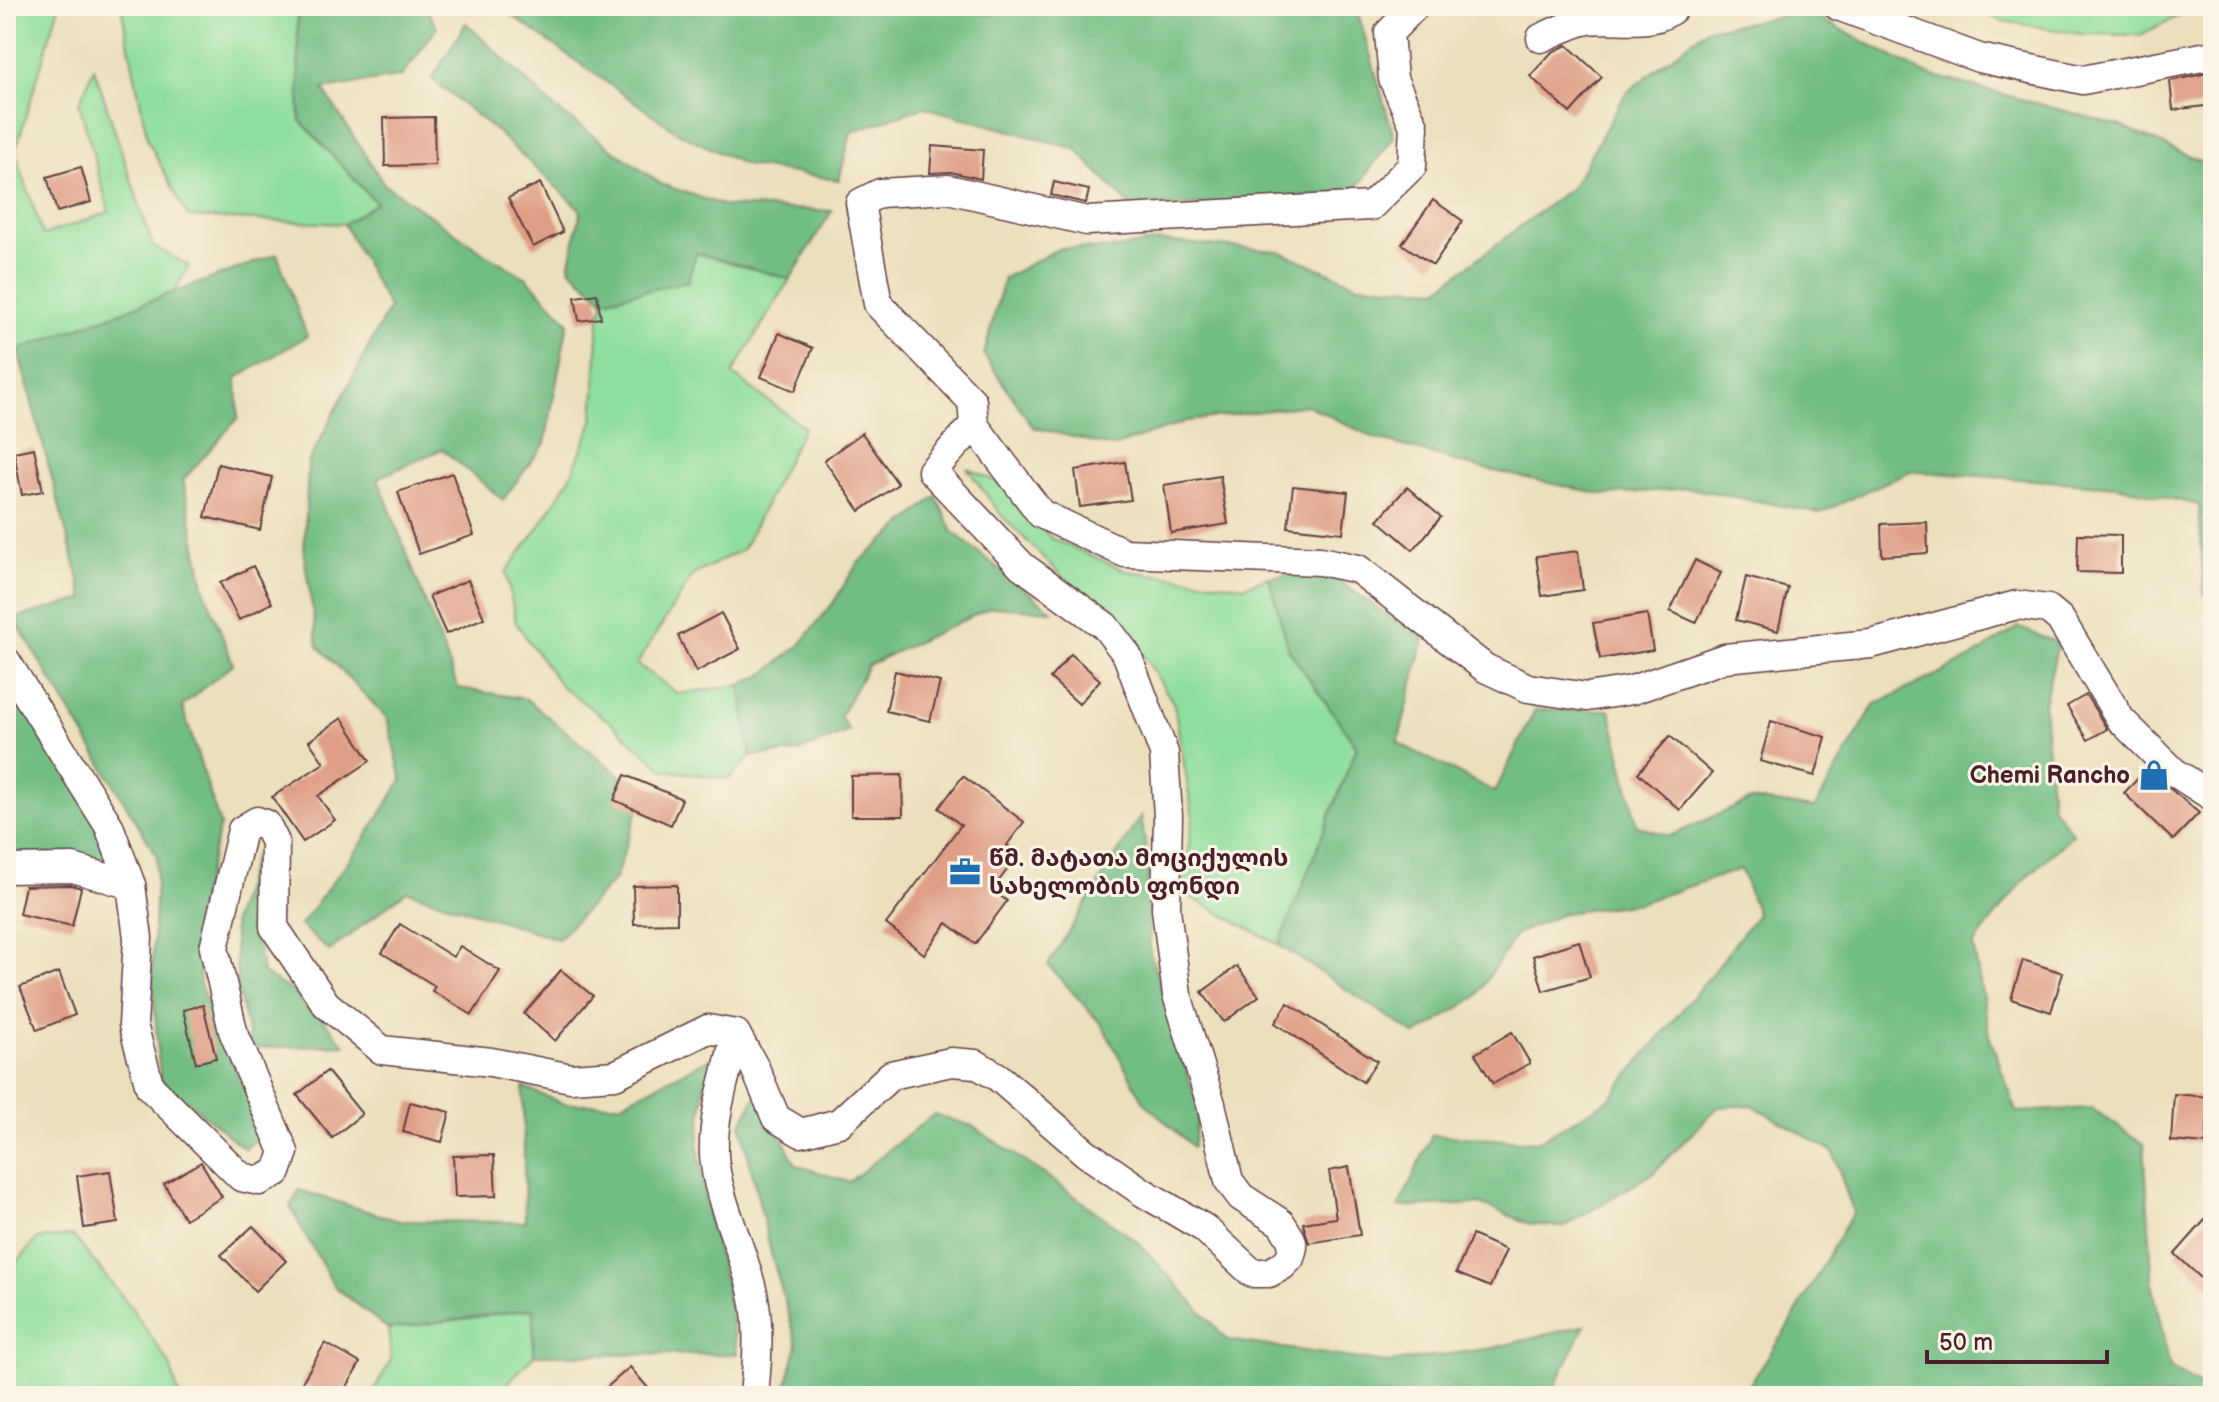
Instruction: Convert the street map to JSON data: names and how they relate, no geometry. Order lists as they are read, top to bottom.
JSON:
{
  "places": {
    "shop": ["Chemi Rancho"],
    "office": ["წმ. მატათა მოციქულის სახელობის ფონდი"]
  },
  "scale_bar": "50 m"
}
